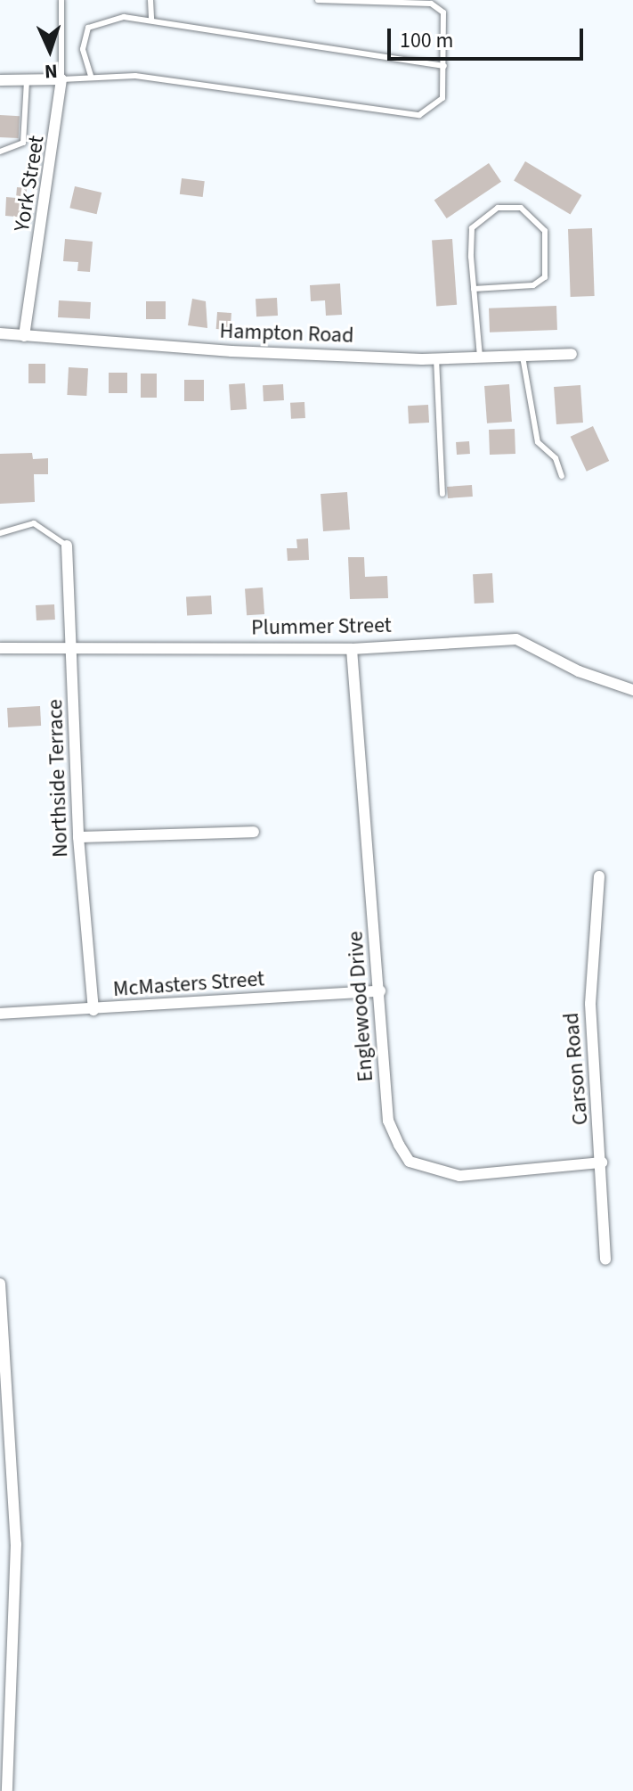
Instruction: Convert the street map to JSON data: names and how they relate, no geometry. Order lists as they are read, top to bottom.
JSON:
{
  "streets": {
    "street": [
      "York Street",
      "Hampton Road",
      "Plummer Street",
      "Northside Terrace",
      "McMasters Street",
      "Englewood Drive",
      "Carson Road"
    ]
  },
  "crossings": [
    ["York Street", "Hampton Road"],
    ["Plummer Street", "Northside Terrace"],
    ["Plummer Street", "Englewood Drive"],
    ["Northside Terrace", "McMasters Street"],
    ["McMasters Street", "Englewood Drive"],
    ["Englewood Drive", "Carson Road"]
  ],
  "scale_bar": "100 m",
  "north": "bottom"
}
